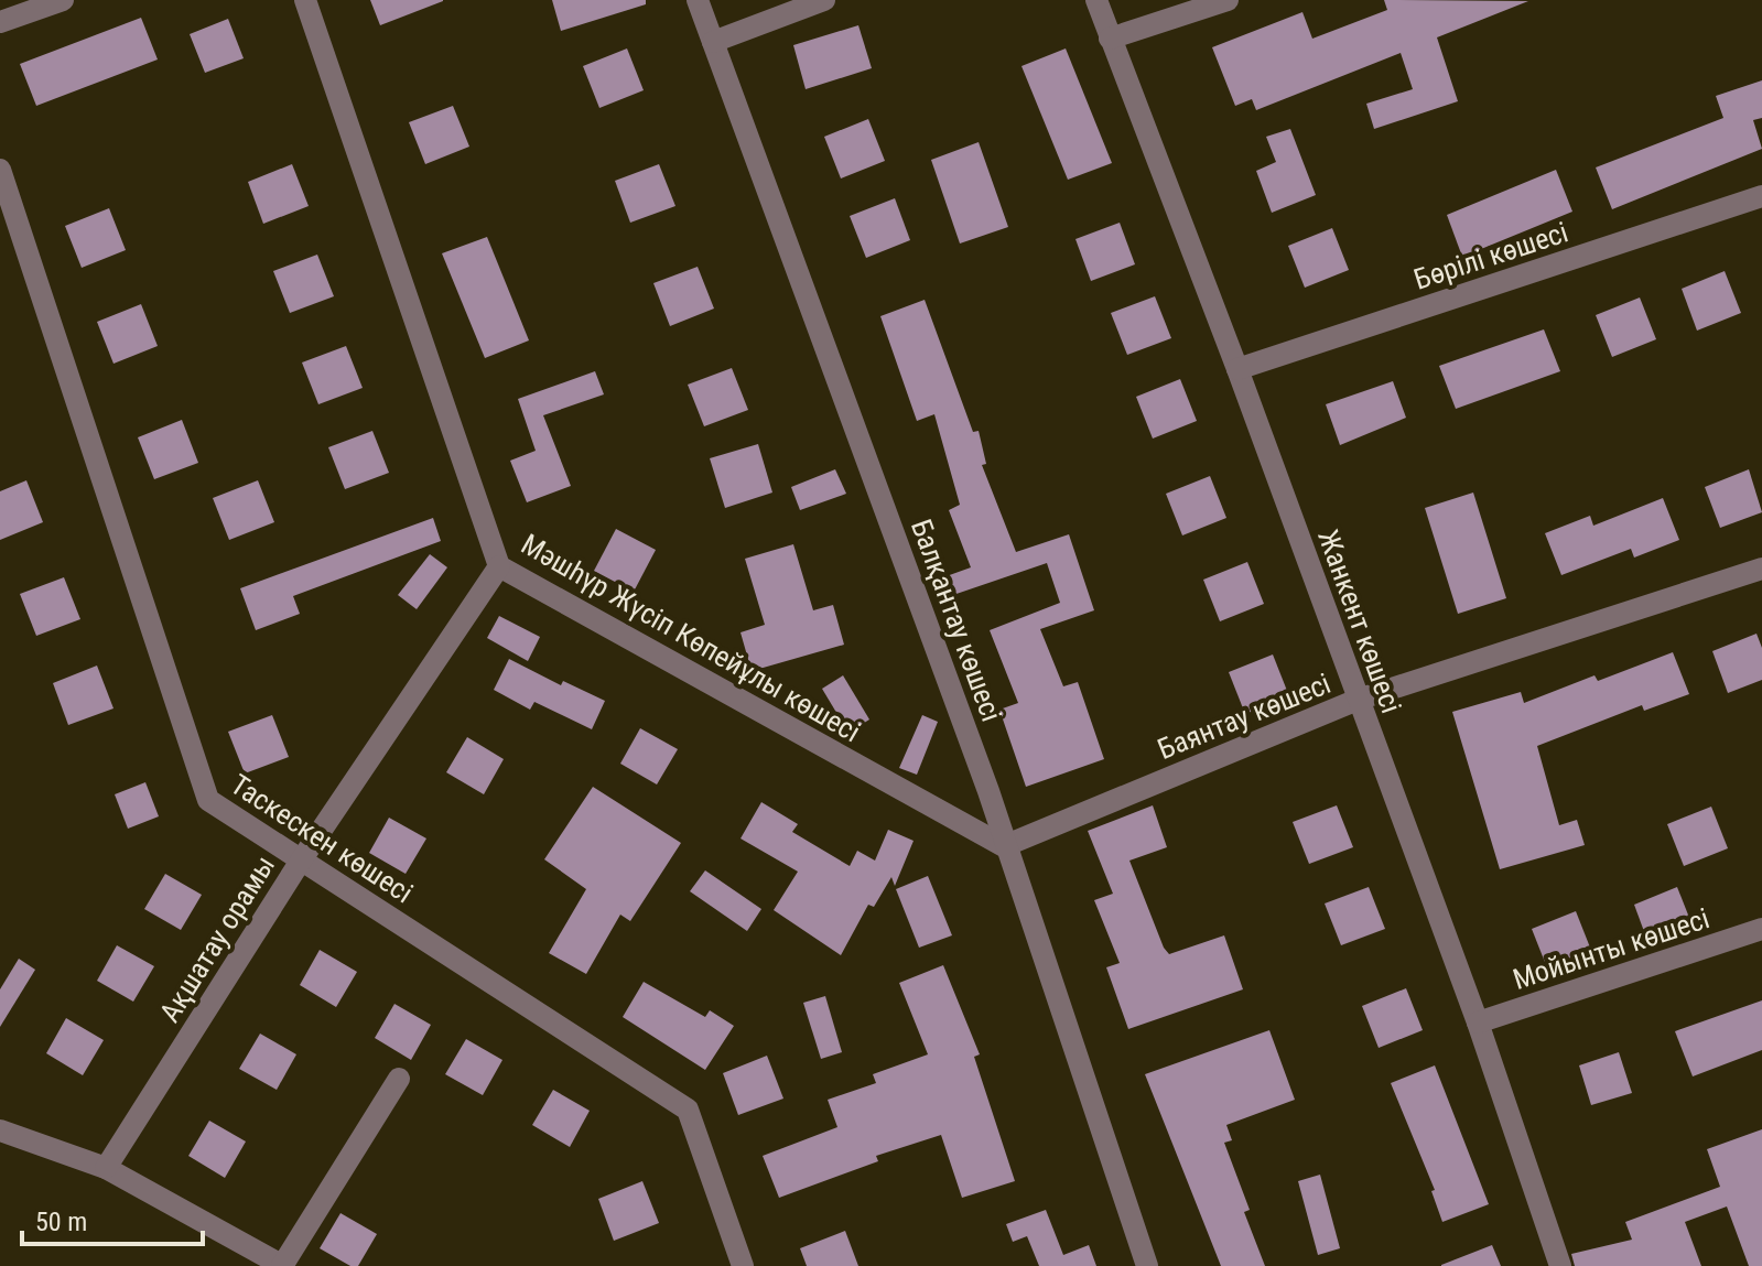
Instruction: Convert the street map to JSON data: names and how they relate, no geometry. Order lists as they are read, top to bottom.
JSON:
{
  "streets": {
    "street": [
      "Бөрілі көшесі",
      "Балқантау көшесі",
      "Жанкент көшесі",
      "Мәшһүр Жүсіп Көпейұлы көшесі",
      "Баянтау көшесі",
      "Таскескен көшесі",
      "Ақшатау орамы",
      "Мойынты көшесі"
    ]
  },
  "crossings": [
    ["Бөрілі көшесі", "Жанкент көшесі"],
    ["Балқантау көшесі", "Мәшһүр Жүсіп Көпейұлы көшесі"],
    ["Балқантау көшесі", "Баянтау көшесі"],
    ["Жанкент көшесі", "Баянтау көшесі"],
    ["Жанкент көшесі", "Мойынты көшесі"],
    ["Мәшһүр Жүсіп Көпейұлы көшесі", "Баянтау көшесі"],
    ["Мәшһүр Жүсіп Көпейұлы көшесі", "Ақшатау орамы"],
    ["Таскескен көшесі", "Ақшатау орамы"]
  ],
  "scale_bar": "50 m"
}
